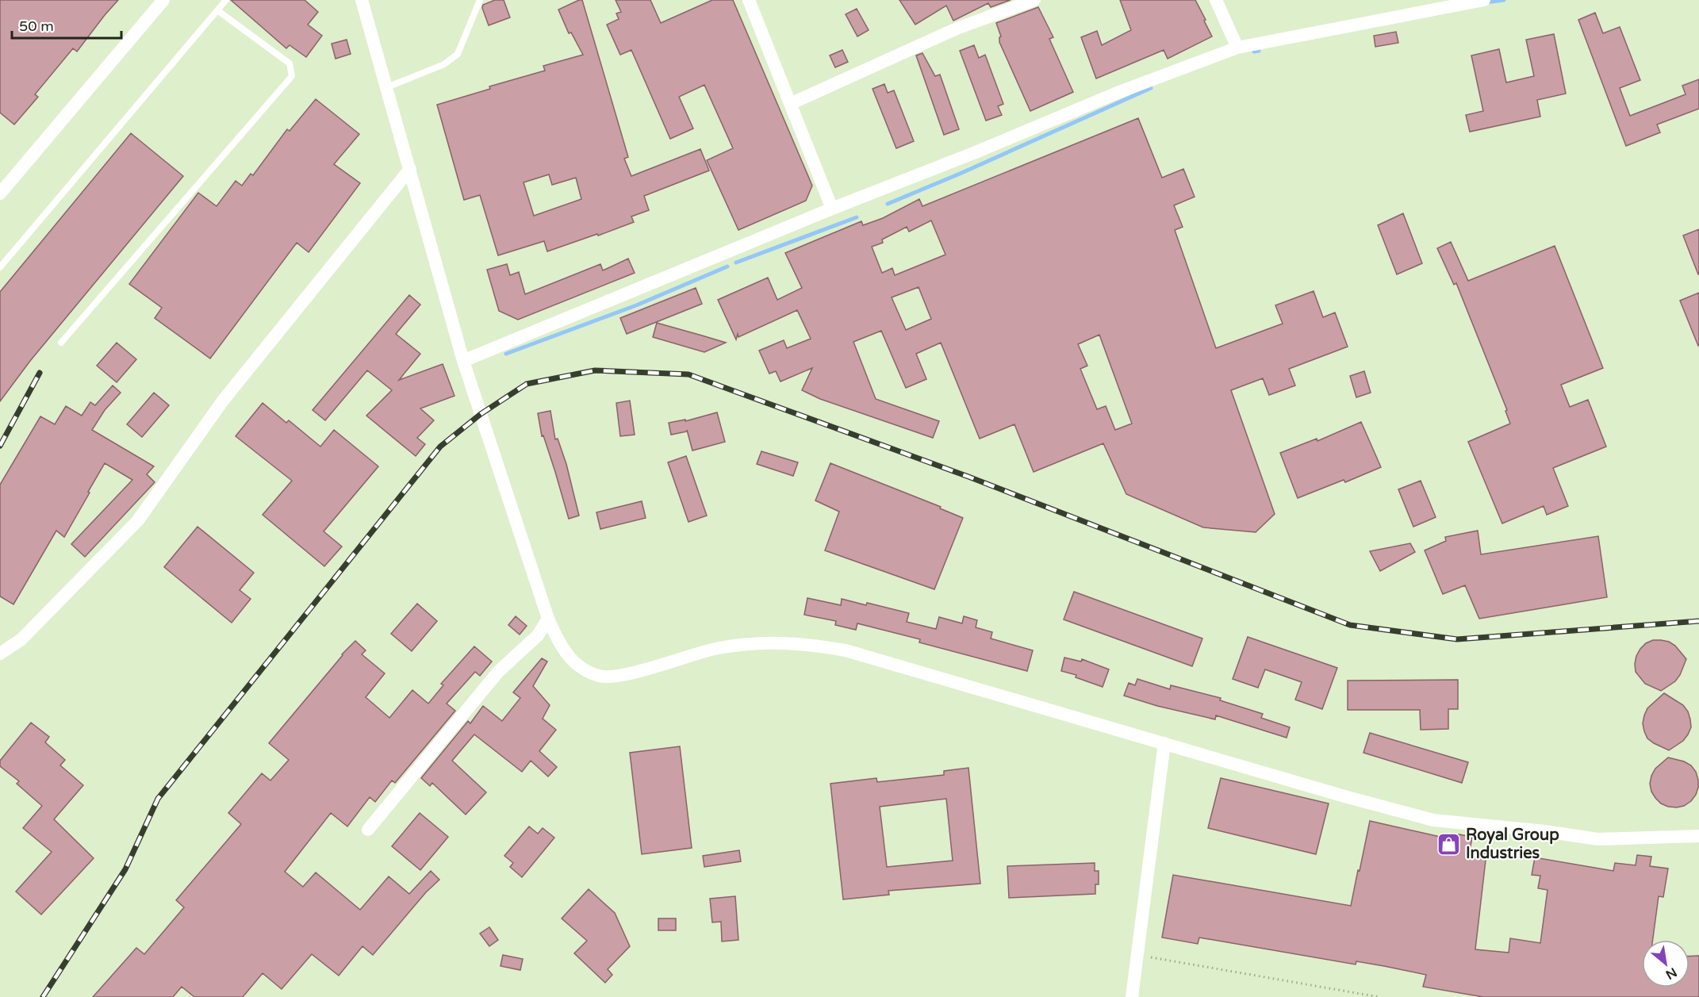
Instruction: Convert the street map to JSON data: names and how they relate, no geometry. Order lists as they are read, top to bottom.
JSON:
{
  "places": {
    "shop": ["Royal Group Industries"]
  },
  "scale_bar": "50 m",
  "north": "bottom right"
}
